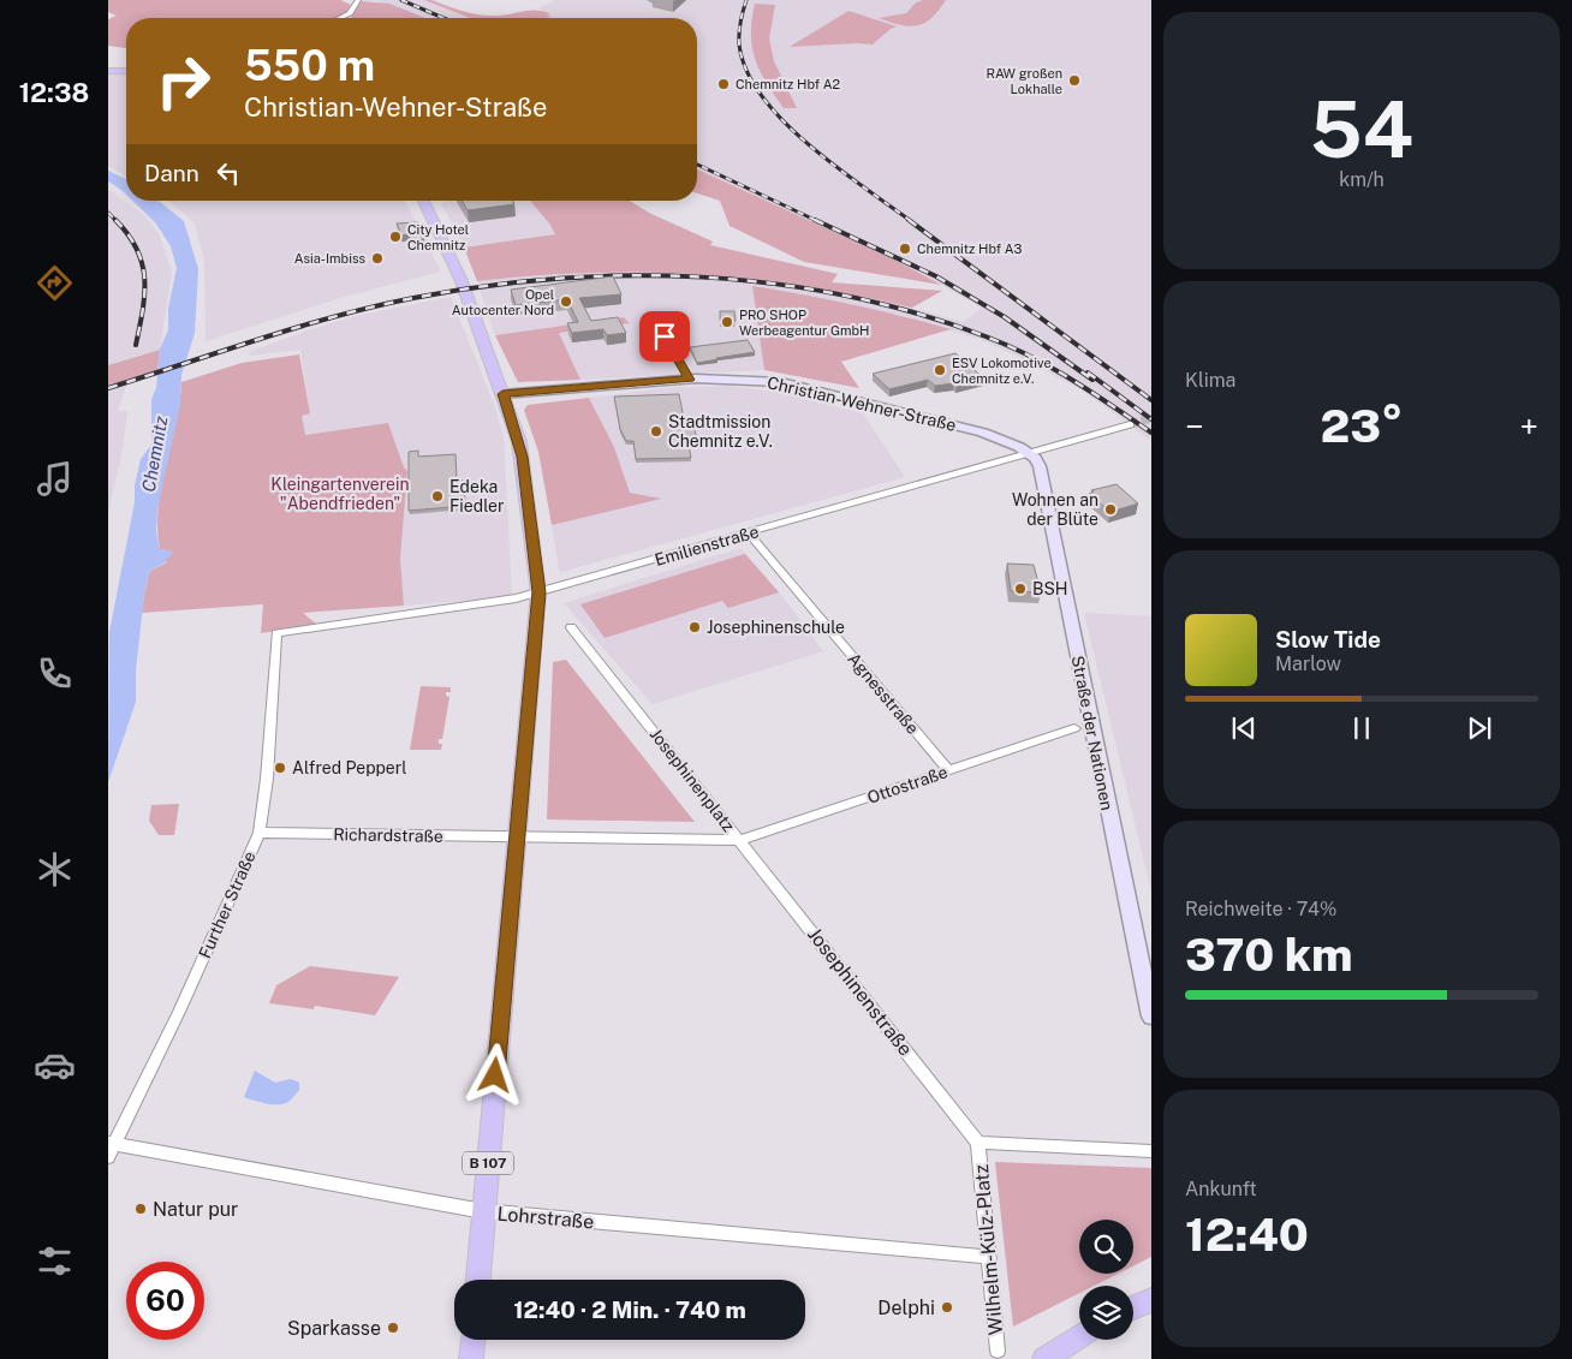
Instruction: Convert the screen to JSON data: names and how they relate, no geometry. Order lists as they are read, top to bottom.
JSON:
{
  "streets": {
    "main road": ["Christian-Wehner-Straße", "Straße der Nationen", "B 107"],
    "street": [
      "Emilienstraße",
      "Agnesstraße",
      "Josephinenplatz",
      "Ottostraße",
      "Richardstraße",
      "Further Straße",
      "Josephinenstraße",
      "Lohrstraße",
      "Wilhelm-Külz-Platz"
    ]
  },
  "crossings": [
    ["Christian-Wehner-Straße", "Emilienstraße"],
    ["Christian-Wehner-Straße", "Straße der Nationen"],
    ["Christian-Wehner-Straße", "B 107"],
    ["Emilienstraße", "Agnesstraße"],
    ["Emilienstraße", "Straße der Nationen"],
    ["Emilienstraße", "Further Straße"],
    ["Emilienstraße", "B 107"],
    ["Agnesstraße", "Ottostraße"],
    ["Josephinenplatz", "Ottostraße"],
    ["Josephinenplatz", "Richardstraße"],
    ["Josephinenplatz", "Josephinenstraße"],
    ["Josephinenplatz", "B 107"],
    ["Ottostraße", "Josephinenstraße"],
    ["Richardstraße", "Further Straße"],
    ["Richardstraße", "B 107"],
    ["Further Straße", "Lohrstraße"],
    ["Josephinenstraße", "Wilhelm-Külz-Platz"],
    ["B 107", "Lohrstraße"],
    ["Lohrstraße", "Wilhelm-Külz-Platz"]
  ],
  "water": ["Chemnitz"],
  "parks": ["Kleingartenverein \"Abendfrieden\""],
  "places": [
    "RAW großen Lokhalle",
    "Chemnitz Hbf A2",
    "City Hotel Chemnitz",
    "Chemnitz Hbf A3",
    "Asia-Imbiss",
    "Opel Autocenter Nord",
    "PRO SHOP Werbeagentur GmbH",
    "ESV Lokomotive Chemnitz e.V.",
    "Stadtmission Chemnitz e.V.",
    "Edeka Fiedler",
    "Wohnen an der Blüte",
    "BSH",
    "Josephinenschule",
    "Alfred Pepperl",
    "Natur pur",
    "Delphi",
    "Sparkasse"
  ],
  "page": {
    "tabs": "12:38",
    "tile": [
      ["54", "km/h"],
      "Klima",
      ["Reichweite · 74%", "370 km"],
      ["Ankunft", "12:40"]
    ],
    "turn": ["550 m", "Christian-Wehner-Straße"],
    "then": "Dann",
    "heat": ["−", "23°", "+"],
    "song": ["Slow Tide", "Marlow"],
    "limit": "60",
    "trip": "12:40 · 2 Min. · 740 m"
  }
}
